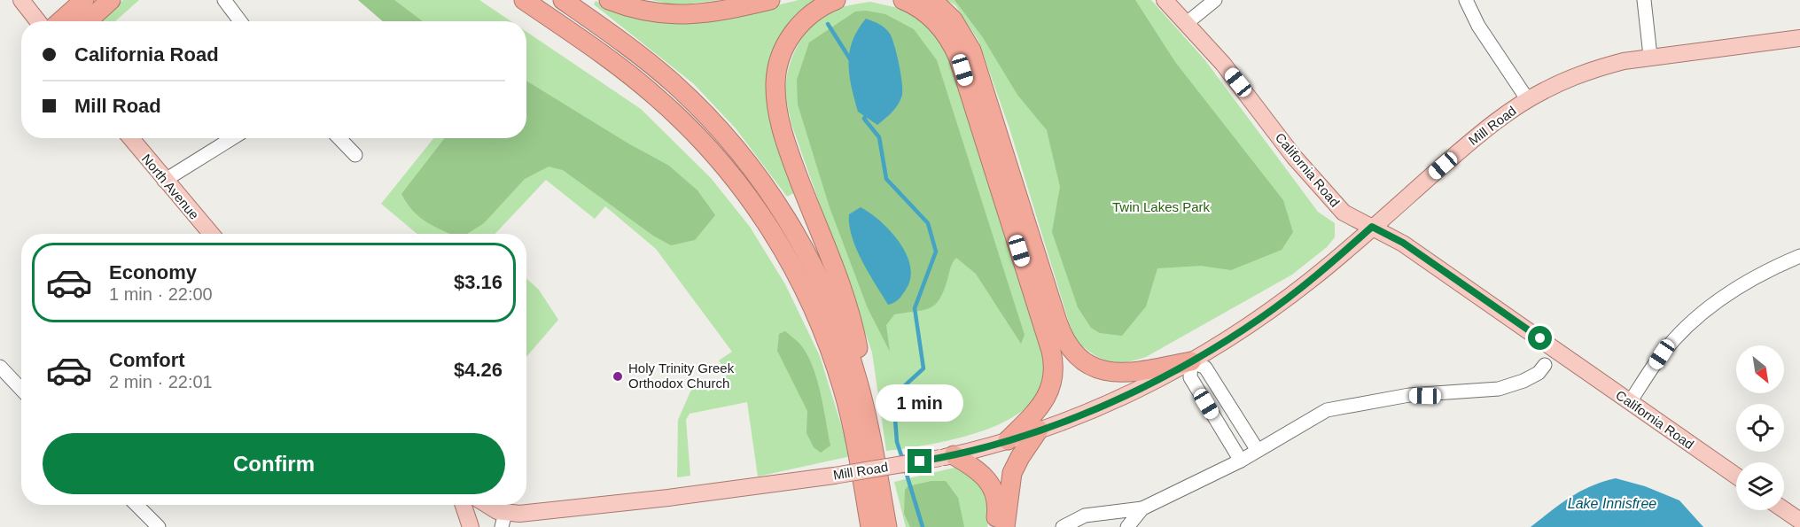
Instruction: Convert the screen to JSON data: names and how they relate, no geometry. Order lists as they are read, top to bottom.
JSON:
{
  "streets": {
    "main road": ["Mill Road", "California Road", "North Avenue"]
  },
  "crossings": [
    ["Mill Road", "California Road"]
  ],
  "water": ["Lake Innisfree"],
  "parks": ["Twin Lakes Park"],
  "places": ["Holy Trinity Greek Orthodox Church"],
  "north": "bottom right",
  "page": {
    "banner": ["California Road", "Mill Road"],
    "list": [
      {
        "name": "Economy",
        "note": "1 min · 22:00",
        "value": "$3.16"
      },
      {
        "name": "Comfort",
        "note": "2 min · 22:01",
        "value": "$4.26"
      }
    ],
    "bubble": "1 min",
    "buttons": "Confirm"
  }
}
